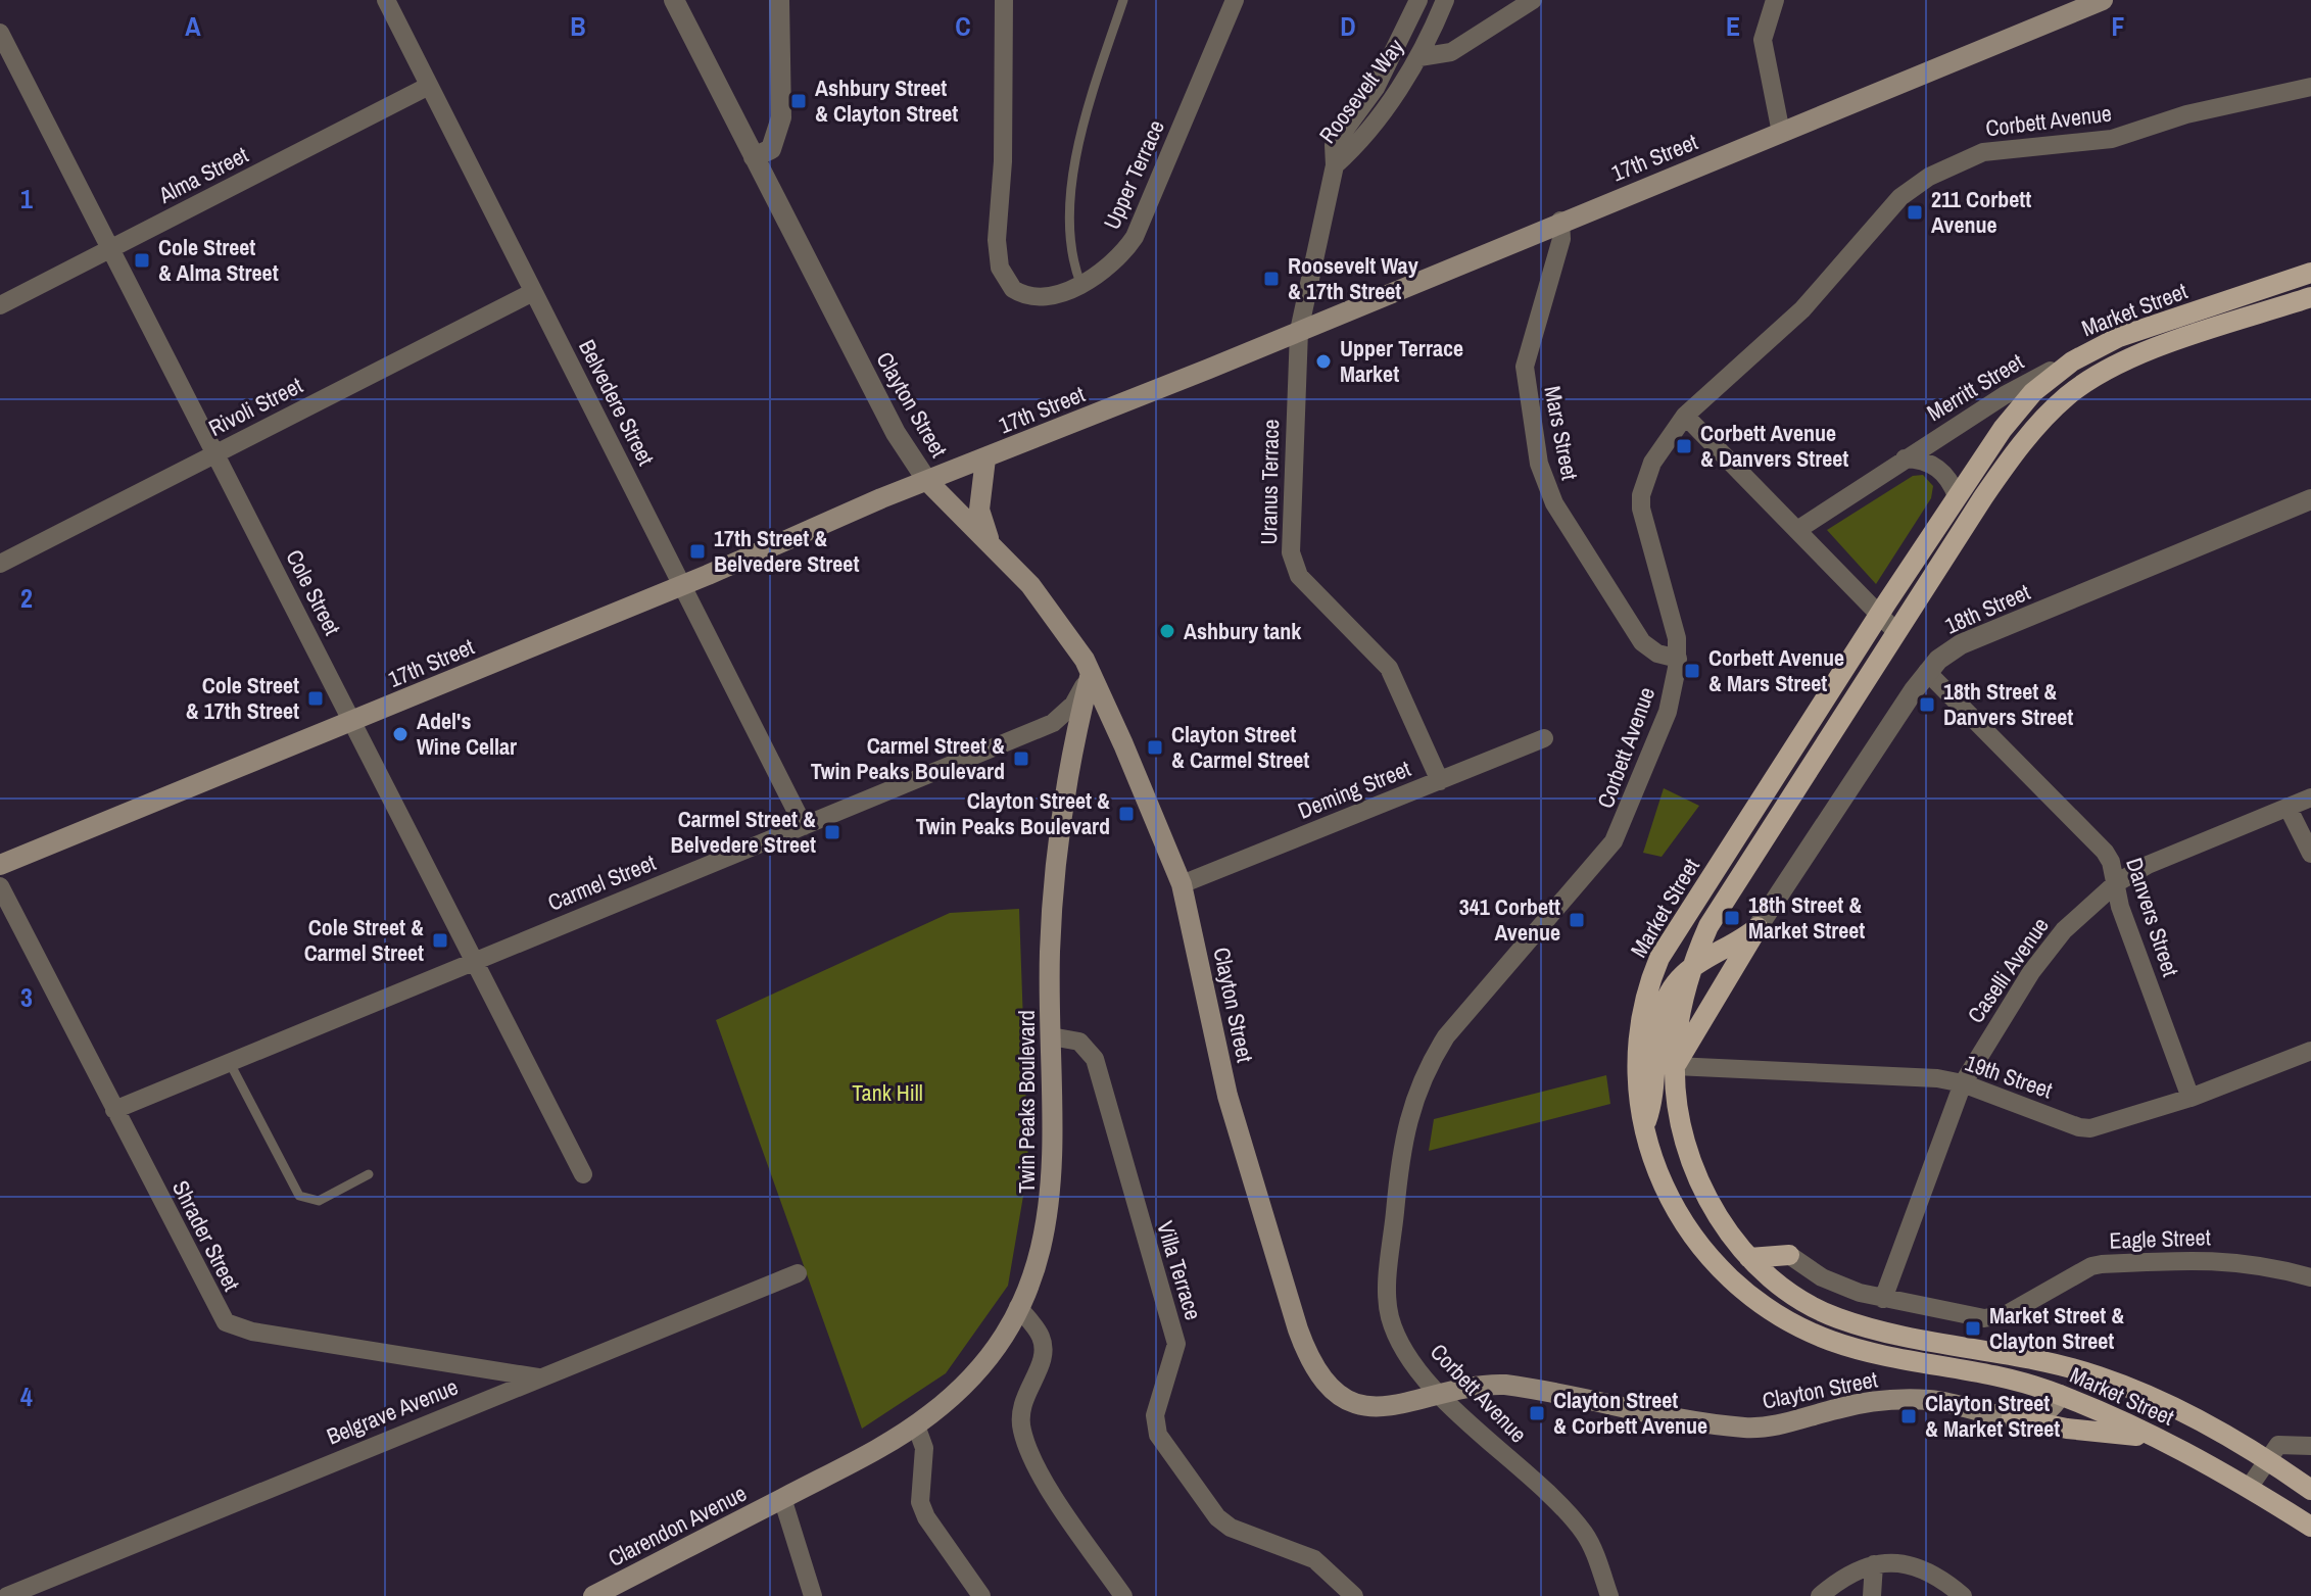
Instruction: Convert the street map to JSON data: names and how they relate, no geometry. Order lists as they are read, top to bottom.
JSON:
{
  "streets": {
    "main road": [
      "17th Street",
      "Market Street",
      "Clayton Street",
      "Twin Peaks Boulevard",
      "Clarendon Avenue"
    ],
    "street": [
      "Roosevelt Way",
      "Corbett Avenue",
      "Alma Street",
      "Upper Terrace",
      "Merritt Street",
      "Belvedere Street",
      "Rivoli Street",
      "Mars Street",
      "Uranus Terrace",
      "Cole Street",
      "18th Street",
      "Deming Street",
      "Carmel Street",
      "Danvers Street",
      "Caselli Avenue",
      "19th Street",
      "Shrader Street",
      "Eagle Street",
      "Villa Terrace",
      "Belgrave Avenue"
    ]
  },
  "crossings": [
    ["Roosevelt Way", "17th Street"],
    ["Roosevelt Way", "Uranus Terrace"],
    ["Corbett Avenue", "Clayton Street"],
    ["Corbett Avenue", "Mars Street"],
    ["17th Street", "Belvedere Street"],
    ["17th Street", "Clayton Street"],
    ["17th Street", "Mars Street"],
    ["17th Street", "Uranus Terrace"],
    ["17th Street", "Cole Street"],
    ["Alma Street", "Belvedere Street"],
    ["Alma Street", "Cole Street"],
    ["Market Street", "Merritt Street"],
    ["Market Street", "Clayton Street"],
    ["Market Street", "19th Street"],
    ["Belvedere Street", "Rivoli Street"],
    ["Belvedere Street", "Carmel Street"],
    ["Clayton Street", "Deming Street"],
    ["Clayton Street", "Carmel Street"],
    ["Clayton Street", "Twin Peaks Boulevard"],
    ["Rivoli Street", "Cole Street"],
    ["Uranus Terrace", "Deming Street"],
    ["Cole Street", "Carmel Street"],
    ["18th Street", "Danvers Street"],
    ["Carmel Street", "Twin Peaks Boulevard"],
    ["Carmel Street", "Shrader Street"],
    ["Danvers Street", "Caselli Avenue"],
    ["Danvers Street", "19th Street"],
    ["Caselli Avenue", "19th Street"],
    ["Caselli Avenue", "Eagle Street"],
    ["Twin Peaks Boulevard", "Villa Terrace"],
    ["Twin Peaks Boulevard", "Clarendon Avenue"],
    ["Shrader Street", "Belgrave Avenue"]
  ],
  "parks": ["Tank Hill"],
  "places": {
    "transit": [
      "Ashbury Street & Clayton Street",
      "211 Corbett Avenue",
      "Cole Street & Alma Street",
      "Roosevelt Way & 17th Street",
      "Corbett Avenue & Danvers Street",
      "17th Street & Belvedere Street",
      "Corbett Avenue & Mars Street",
      "Cole Street & 17th Street",
      "18th Street & Danvers Street",
      "Clayton Street & Carmel Street",
      "Carmel Street & Twin Peaks Boulevard",
      "Clayton Street & Twin Peaks Boulevard",
      "Carmel Street & Belvedere Street",
      "18th Street & Market Street",
      "341 Corbett Avenue",
      "Cole Street & Carmel Street",
      "Market Street & Clayton Street",
      "Clayton Street & Corbett Avenue",
      "Clayton Street & Market Street"
    ],
    "other": ["Upper Terrace Market", "Ashbury tank", "Adel's Wine Cellar"]
  },
  "grid": {
    "columns": [
      "A",
      "B",
      "C",
      "D",
      "E",
      "F"
    ],
    "rows": [
      "1",
      "2",
      "3",
      "4"
    ]
  }
}
